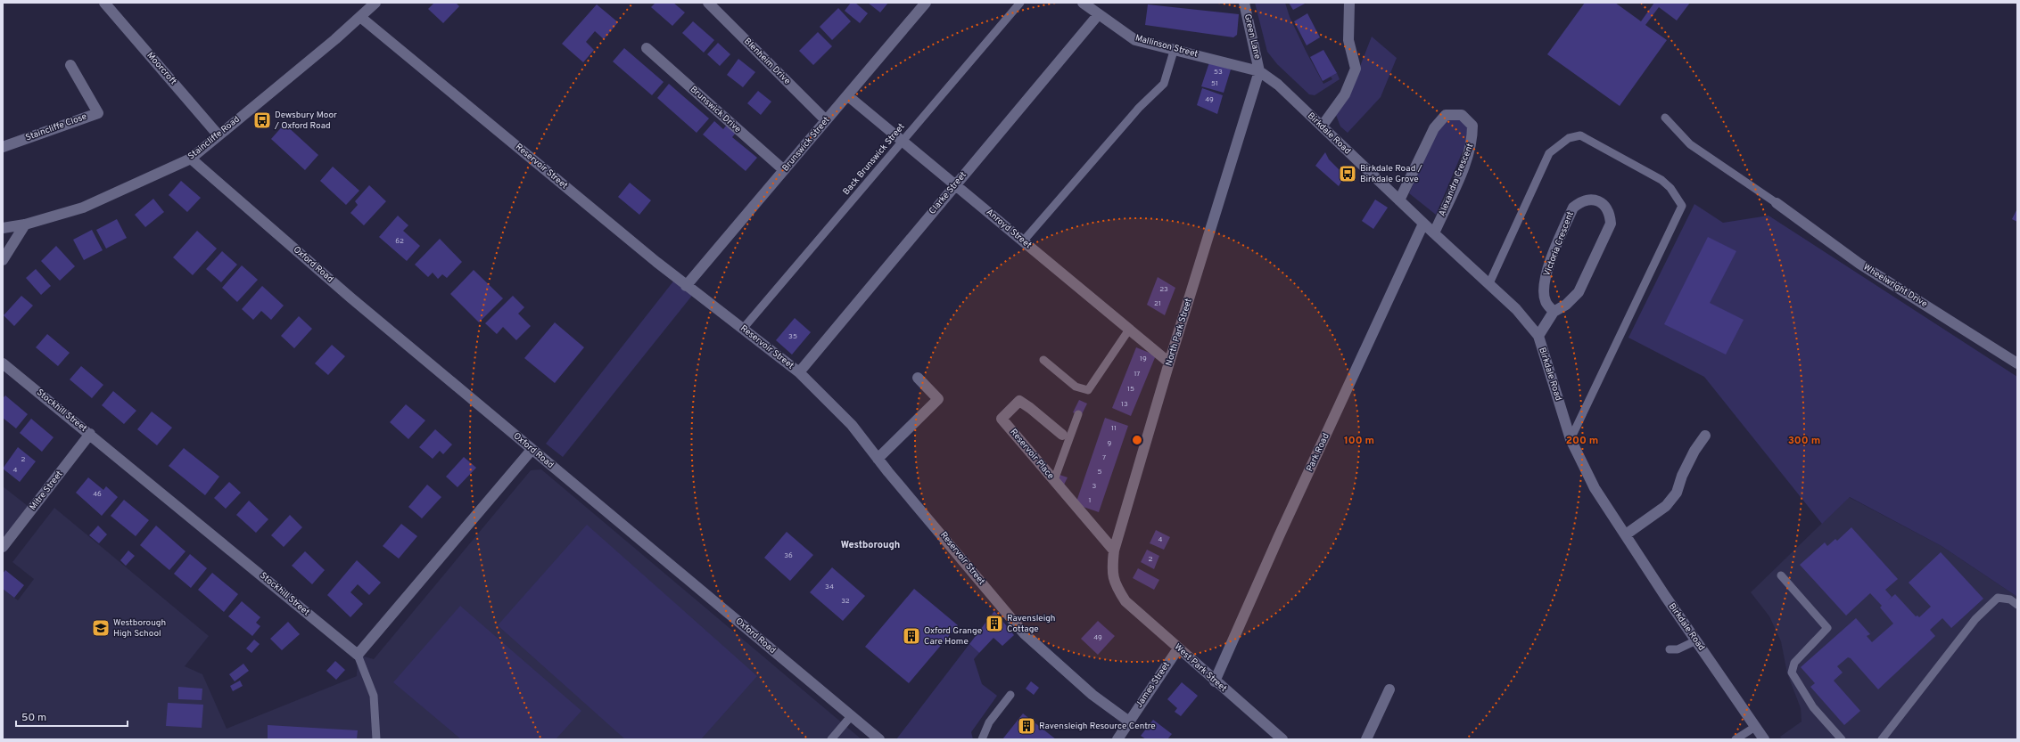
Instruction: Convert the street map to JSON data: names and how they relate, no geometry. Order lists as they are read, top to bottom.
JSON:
{
  "streets": {
    "street": [
      "Green Lane",
      "Mallinson Street",
      "Blenheim Drive",
      "Moorcroft",
      "Brunswick Drive",
      "Staincliffe Close",
      "Birkdale Road",
      "Staincliffe Road",
      "Brunswick Street",
      "Reservoir Street",
      "Alexandra Crescent",
      "Clarke Street",
      "Anroyd Street",
      "Victoria Crescent",
      "Oxford Road",
      "Wheelwright Drive",
      "North Park Street",
      "Stockhill Street",
      "Park Road",
      "Reservoir Place",
      "Mitre Street",
      "West Park Street",
      "James Street"
    ],
    "lane": ["Back Brunswick Street"]
  },
  "crossings": [
    ["Green Lane", "Mallinson Street"],
    ["Green Lane", "Birkdale Road"],
    ["Green Lane", "North Park Street"],
    ["Mallinson Street", "Birkdale Road"],
    ["Mallinson Street", "Clarke Street"],
    ["Mallinson Street", "North Park Street"],
    ["Blenheim Drive", "Brunswick Street"],
    ["Moorcroft", "Staincliffe Road"],
    ["Brunswick Drive", "Brunswick Street"],
    ["Birkdale Road", "Alexandra Crescent"],
    ["Birkdale Road", "Victoria Crescent"],
    ["Birkdale Road", "North Park Street"],
    ["Birkdale Road", "Park Road"],
    ["Staincliffe Road", "Reservoir Street"],
    ["Staincliffe Road", "Oxford Road"],
    ["Brunswick Street", "Reservoir Street"],
    ["Brunswick Street", "Anroyd Street"],
    ["Back Brunswick Street", "Reservoir Street"],
    ["Back Brunswick Street", "Anroyd Street"],
    ["Reservoir Street", "Clarke Street"],
    ["Reservoir Street", "James Street"],
    ["Clarke Street", "Anroyd Street"],
    ["Anroyd Street", "North Park Street"],
    ["North Park Street", "Reservoir Place"],
    ["North Park Street", "West Park Street"],
    ["Stockhill Street", "Mitre Street"],
    ["Park Road", "West Park Street"],
    ["West Park Street", "James Street"]
  ],
  "districts": ["Westborough"],
  "places": {
    "bus stop": ["Dewsbury Moor / Oxford Road", "Birkdale Road / Birkdale Grove"],
    "building": ["Ravensleigh Cottage", "Oxford Grange Care Home", "Ravensleigh Resource Centre"],
    "school or university": ["Westborough High School"]
  },
  "house_numbers": [
    "53",
    "51",
    "49",
    "62",
    "23",
    "21",
    "35",
    "19",
    "17",
    "15",
    "13",
    "11",
    "9",
    "7",
    "2",
    "4",
    "5",
    "3",
    "46",
    "1",
    "4",
    "36",
    "2",
    "34",
    "32",
    "49"
  ],
  "scale_bar": "50 m",
  "rings": ["100 m", "200 m", "300 m"]
}
